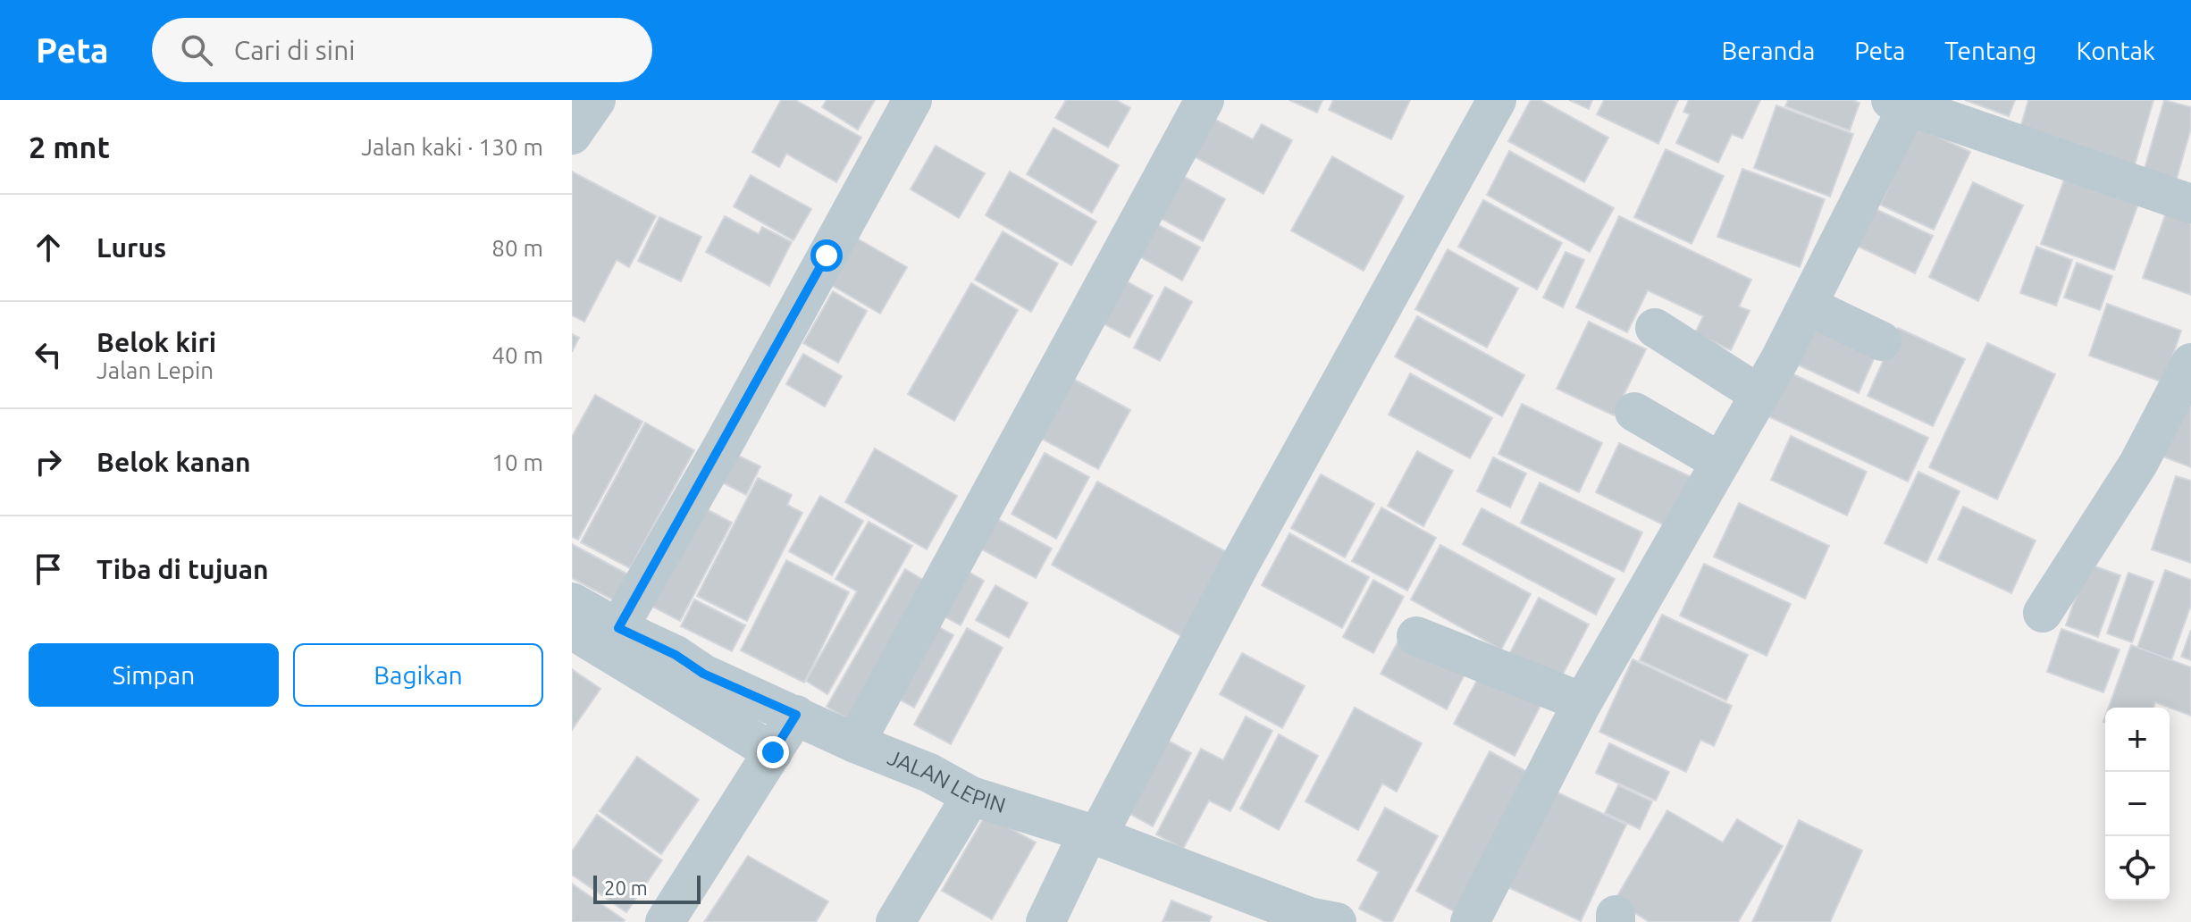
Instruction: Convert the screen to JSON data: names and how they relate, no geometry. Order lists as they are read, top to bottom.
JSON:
{
  "streets": {
    "street": ["JALAN LEPIN"]
  },
  "scale_bar": "20 m",
  "page": {
    "header": "Peta",
    "search": "Cari di sini",
    "nav": [
      "Beranda",
      "Peta",
      "Tentang",
      "Kontak"
    ],
    "heading": ["2 mnt", "Jalan kaki · 130 m"],
    "list": [
      ["Lurus", "80 m"],
      ["Belok kiri", "Jalan Lepin", "40 m"],
      ["Belok kanan", "10 m"],
      "Tiba di tujuan"
    ],
    "buttons": ["Simpan", "Bagikan"],
    "map_buttons": ["+", "−"],
    "scale": "20 m"
  }
}
